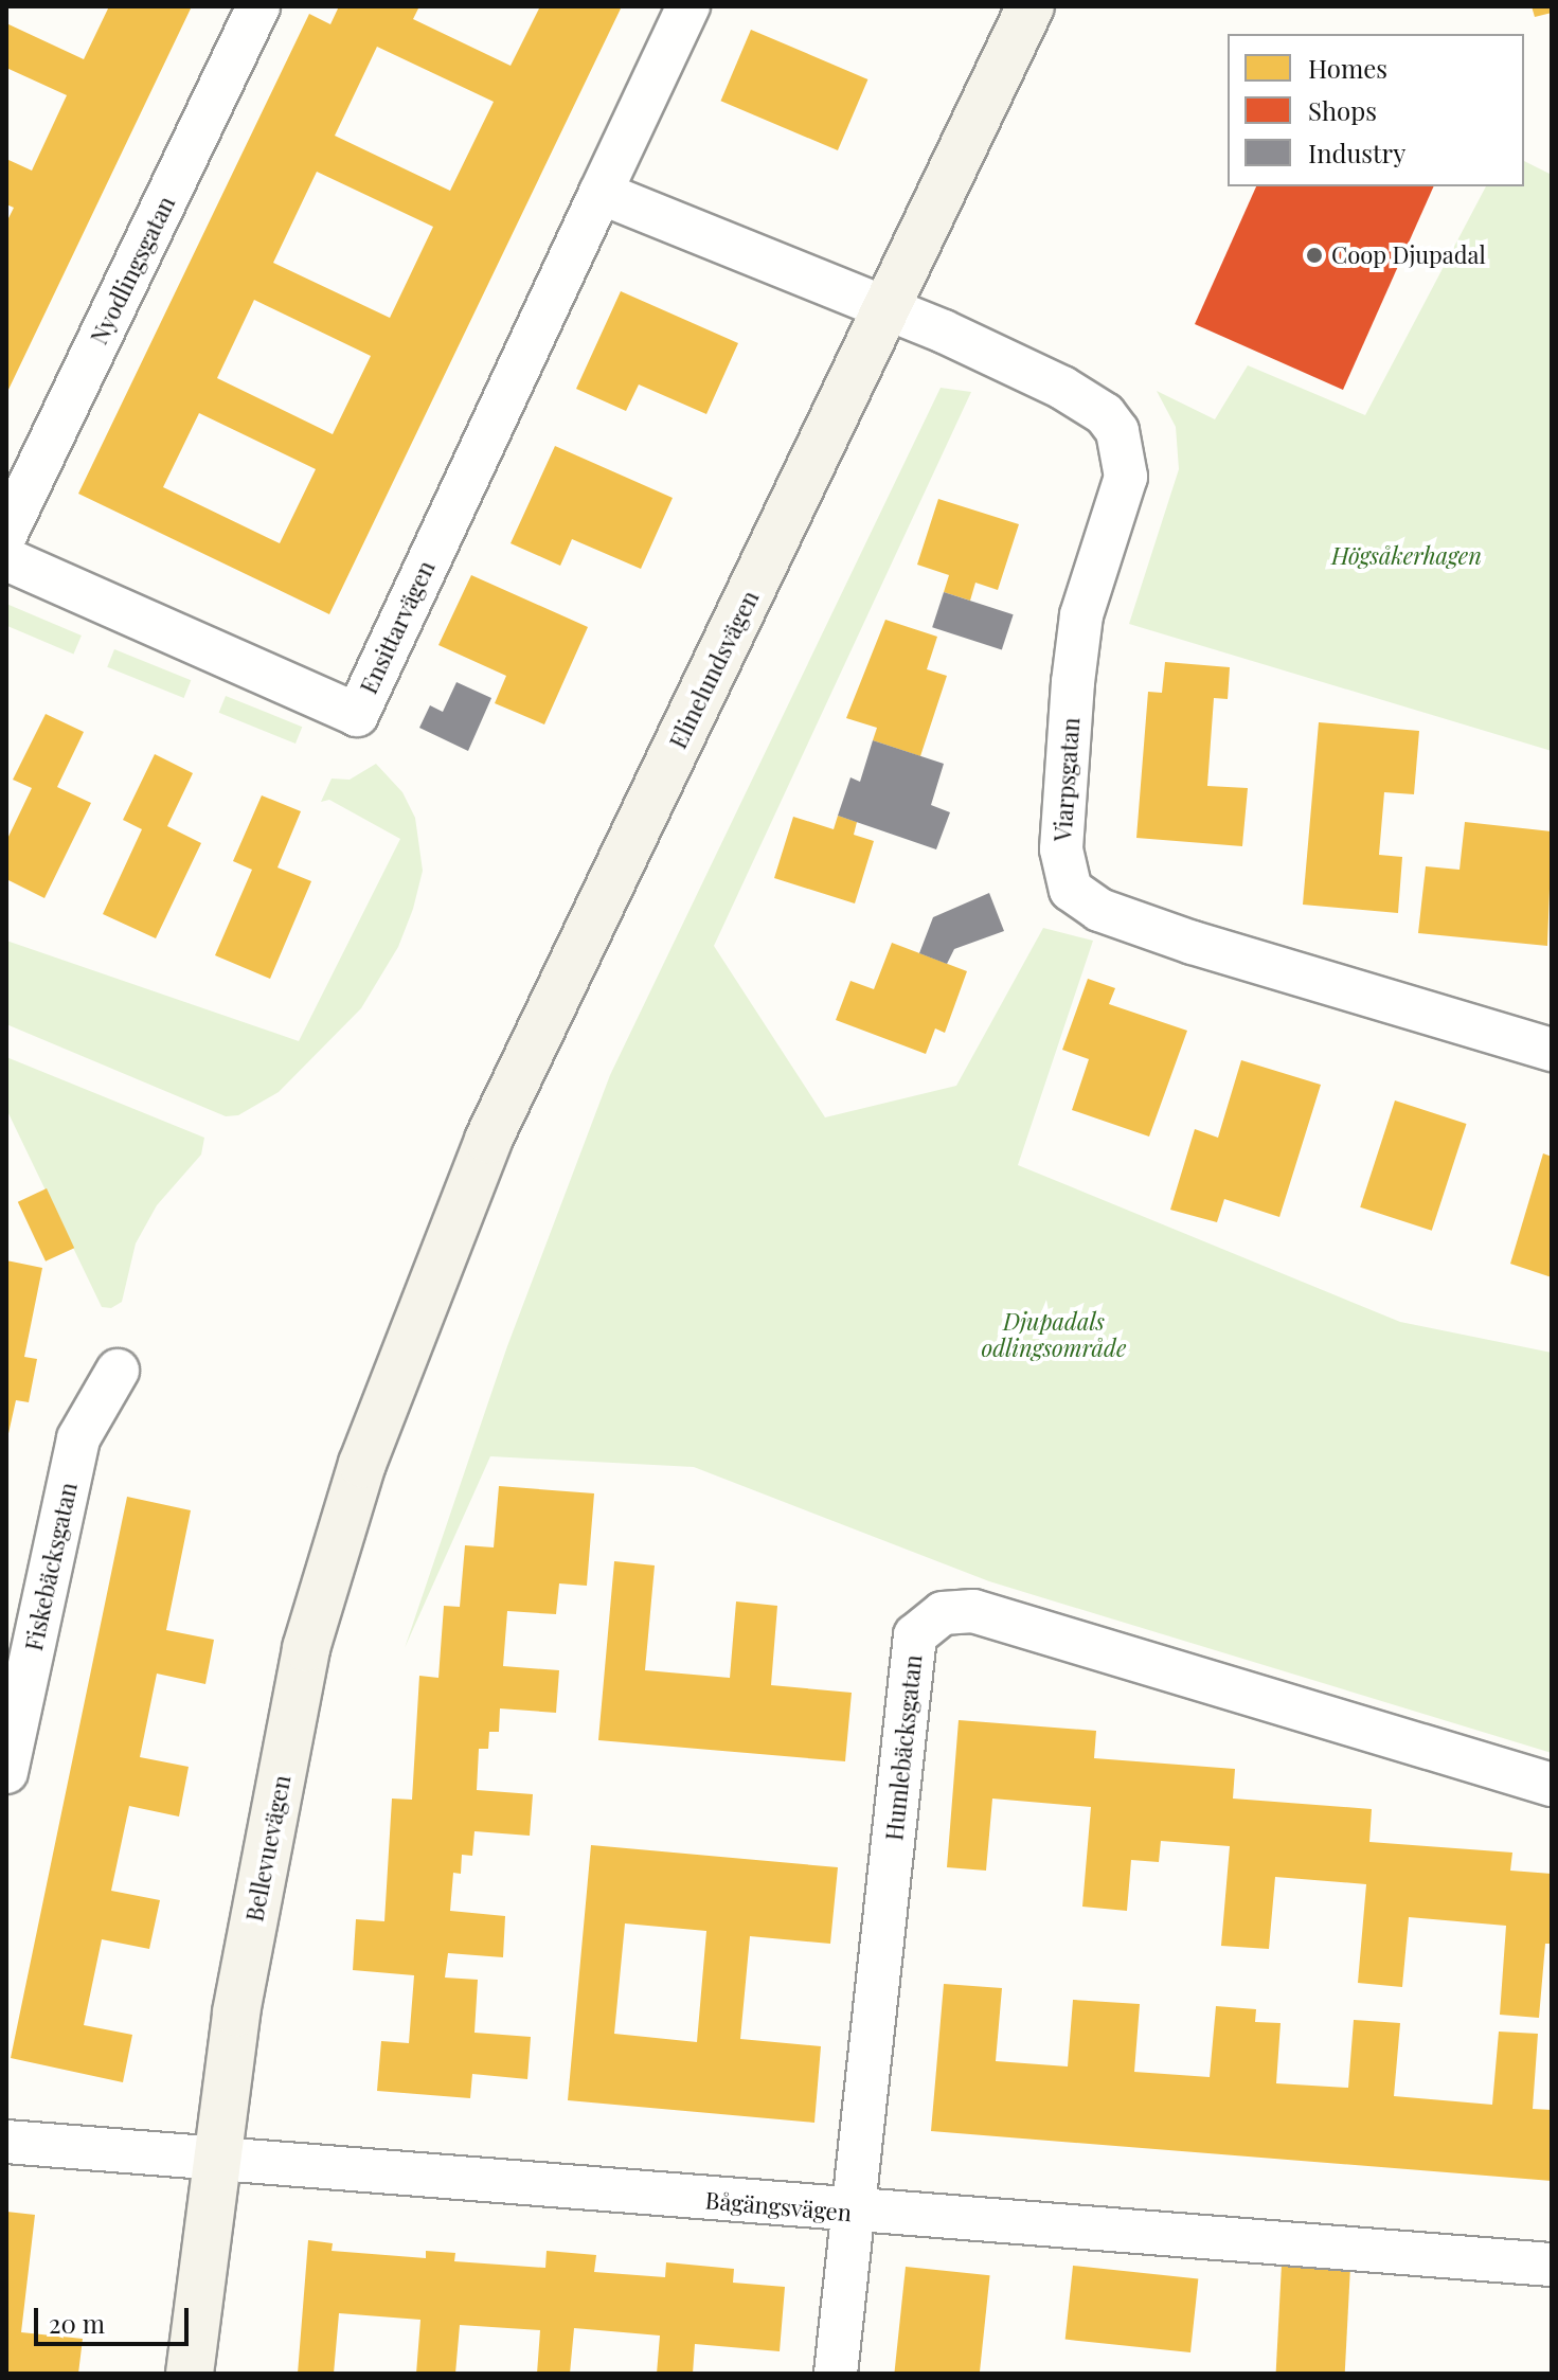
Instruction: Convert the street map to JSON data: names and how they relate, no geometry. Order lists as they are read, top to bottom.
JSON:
{
  "streets": {
    "street": [
      "Nyodlingsgatan",
      "Ensittarvägen",
      "Elinelundsvägen",
      "Viarpsgatan",
      "Fiskebäcksgatan",
      "Humlebäcksgatan",
      "Bellevuevägen",
      "Bågängsvägen"
    ]
  },
  "crossings": [
    ["Elinelundsvägen", "Viarpsgatan"],
    ["Elinelundsvägen", "Bellevuevägen"],
    ["Humlebäcksgatan", "Bågängsvägen"],
    ["Bellevuevägen", "Bågängsvägen"]
  ],
  "parks": ["Högsåkerhagen", "Djupadals odlingsområde"],
  "places": ["Coop Djupadal"],
  "legend": ["Homes", "Shops", "Industry"],
  "scale_bar": "20 m"
}
